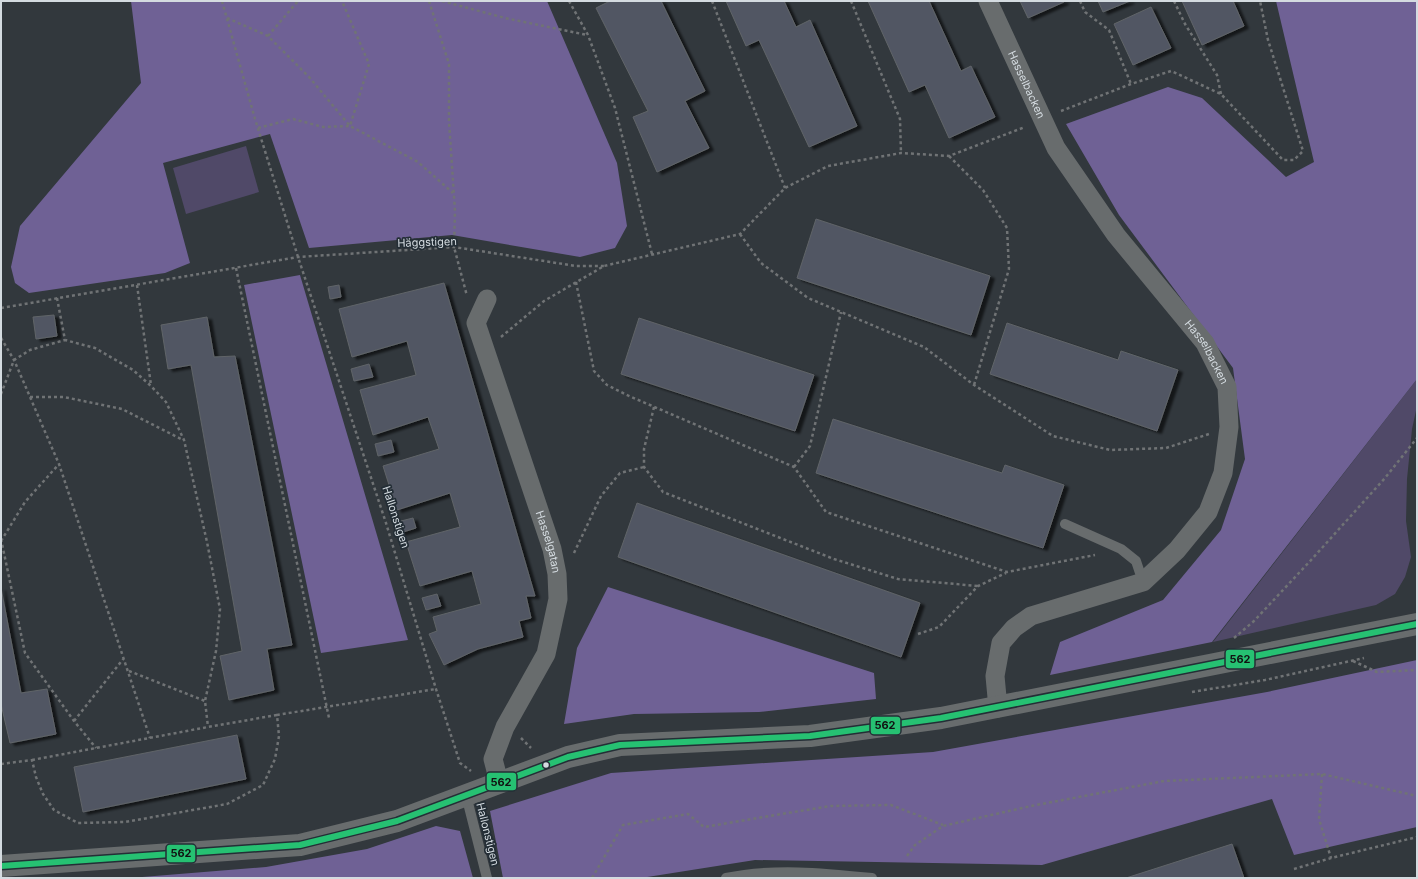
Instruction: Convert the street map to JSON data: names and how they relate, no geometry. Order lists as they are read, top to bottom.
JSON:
{
  "streets": {
    "street": ["Hasselbacken", "Hasselgatan"],
    "lane": ["Hallonstigen"],
    "path": ["Häggstigen"]
  },
  "crossings": [
    ["Häggstigen", "Hallonstigen"]
  ],
  "lines": ["transit line 562"]
}
